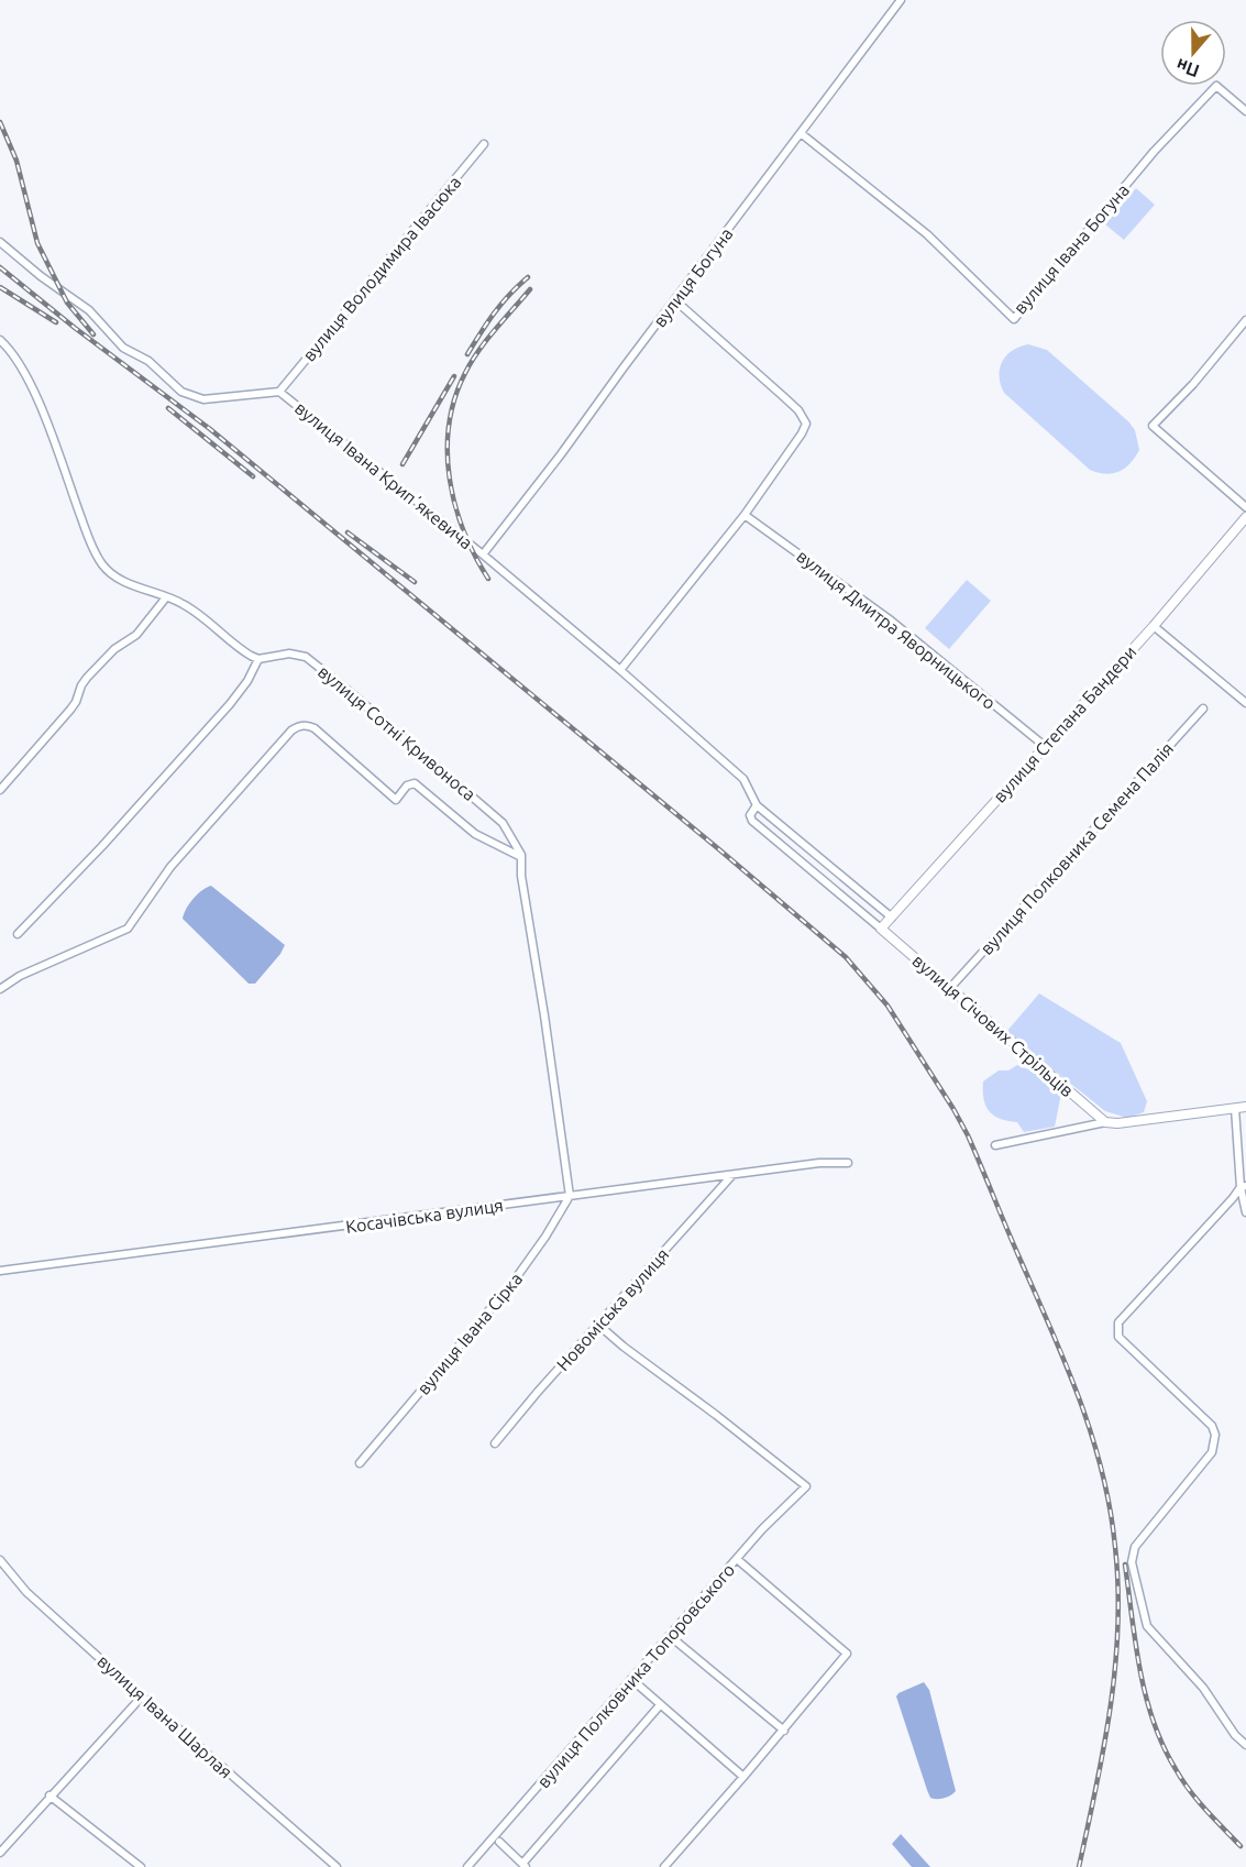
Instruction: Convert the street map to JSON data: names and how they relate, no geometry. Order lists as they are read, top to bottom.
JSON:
{
  "streets": {
    "street": [
      "вулиця Івана Богуна",
      "вулиця Володимира Івасюка",
      "вулиця Богуна",
      "вулиця Івана Крипʼякевича",
      "вулиця Дмитра Яворницького",
      "вулиця Степана Бандери",
      "вулиця Сотні Кривоноса",
      "вулиця Полковника Семена Палія",
      "вулиця Січових Стрільців",
      "Косачівська вулиця",
      "Новоміська вулиця",
      "вулиця Івана Сірка",
      "вулиця Полковника Топоровського",
      "вулиця Івана Шарлая"
    ]
  },
  "crossings": [
    ["вулиця Івана Богуна", "вулиця Богуна"],
    ["вулиця Володимира Івасюка", "вулиця Івана Крипʼякевича"],
    ["вулиця Богуна", "вулиця Івана Крипʼякевича"],
    ["вулиця Дмитра Яворницького", "вулиця Степана Бандери"],
    ["вулиця Степана Бандери", "вулиця Січових Стрільців"],
    ["вулиця Сотні Кривоноса", "Косачівська вулиця"],
    ["вулиця Сотні Кривоноса", "вулиця Івана Сірка"],
    ["вулиця Полковника Семена Палія", "вулиця Січових Стрільців"],
    ["Косачівська вулиця", "Новоміська вулиця"],
    ["Косачівська вулиця", "вулиця Івана Сірка"],
    ["Новоміська вулиця", "вулиця Полковника Топоровського"]
  ],
  "north": "bottom"
}
